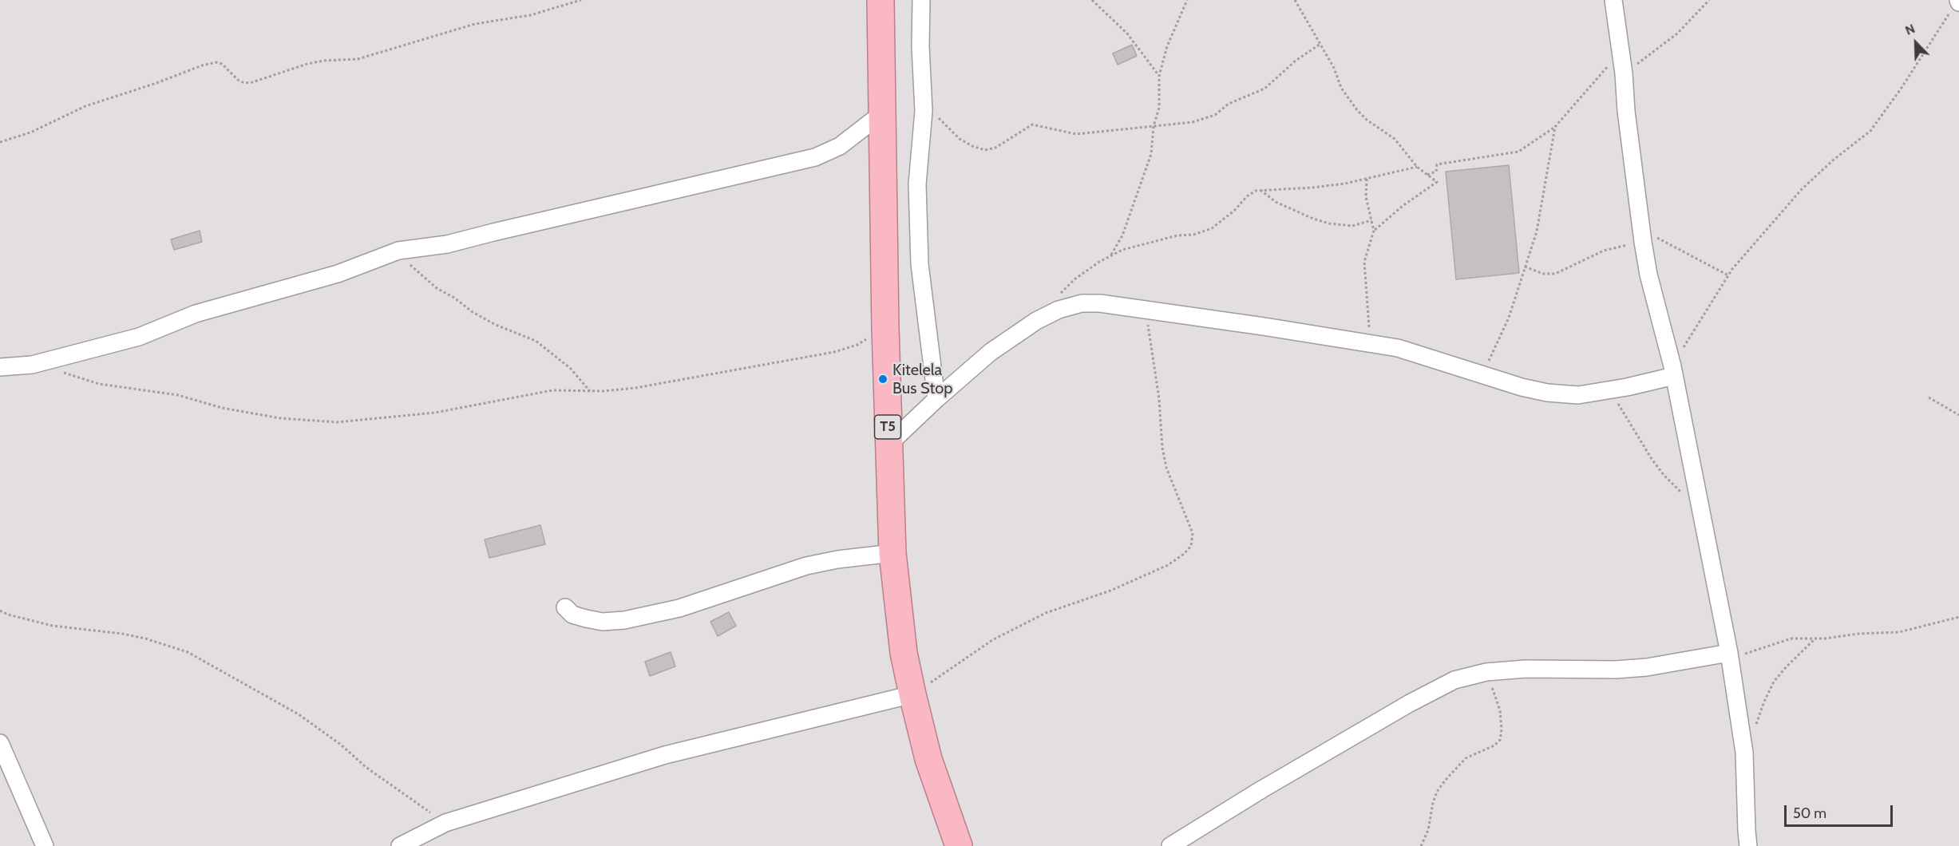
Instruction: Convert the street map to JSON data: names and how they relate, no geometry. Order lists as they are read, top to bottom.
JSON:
{
  "streets": {
    "highway": ["T5"]
  },
  "places": ["Kitelela Bus Stop"],
  "scale_bar": "50 m",
  "north": "top left"
}
